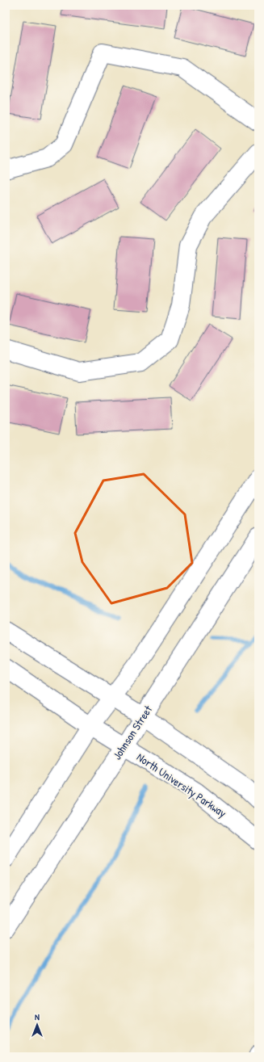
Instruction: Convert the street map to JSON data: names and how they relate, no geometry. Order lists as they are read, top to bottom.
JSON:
{
  "streets": {
    "main road": ["Johnson Street", "North University Parkway"]
  },
  "crossings": [
    ["Johnson Street", "North University Parkway"]
  ],
  "north": "top"
}
